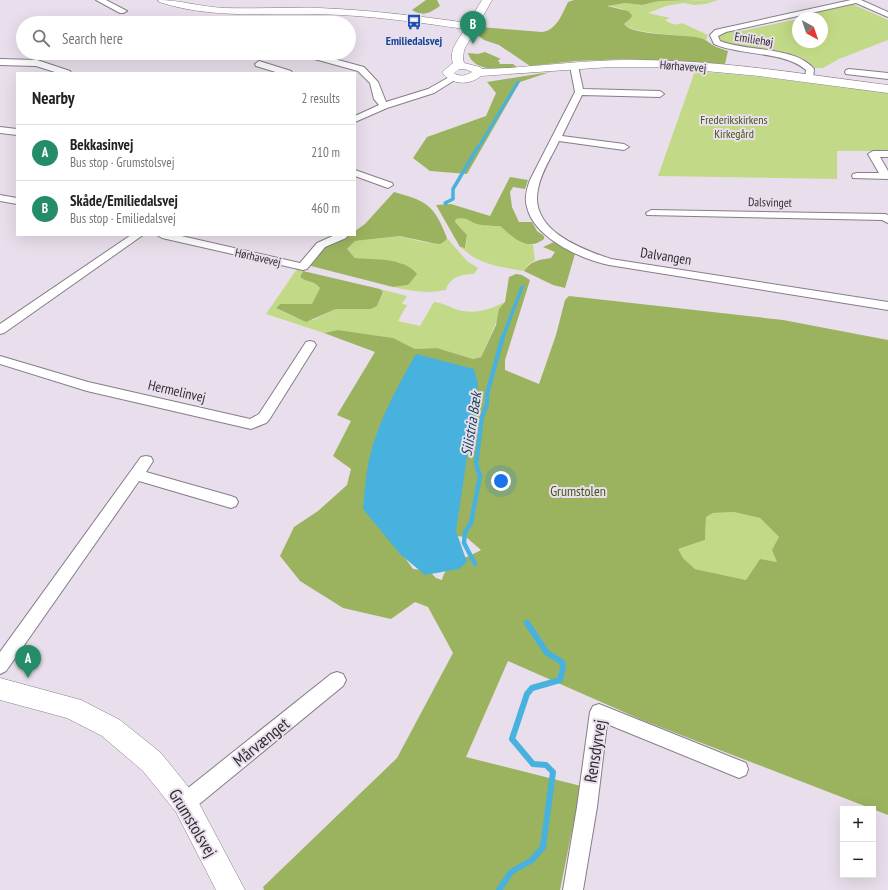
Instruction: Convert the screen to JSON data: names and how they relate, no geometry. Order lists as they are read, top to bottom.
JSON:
{
  "streets": {
    "street": [
      "Emiliehøj",
      "Hørhavevej",
      "Dalsvinget",
      "Dalvangen",
      "Hermelinvej",
      "Mårvænget",
      "Rensdyrvej",
      "Grumstolsvej"
    ]
  },
  "crossings": [
    ["Emiliehøj", "Hørhavevej"],
    ["Mårvænget", "Grumstolsvej"]
  ],
  "water": ["Silistria Bæk"],
  "parks": ["Frederikskirkens Kirkegård", "Grumstolen"],
  "places": {
    "bus stop": ["Emiliedalsvej"]
  },
  "north": "bottom right",
  "page": {
    "pins": ["B", "A"],
    "search": "Search here",
    "heading": ["Nearby", "2 results"],
    "list": [
      {
        "mark": "A",
        "name": "Bekkasinvej",
        "note": "Bus stop · Grumstolsvej",
        "value": "210 m"
      },
      {
        "mark": "B",
        "name": "Skåde/Emiliedalsvej",
        "note": "Bus stop · Emiliedalsvej",
        "value": "460 m"
      }
    ],
    "map_buttons": ["+", "−"]
  }
}
